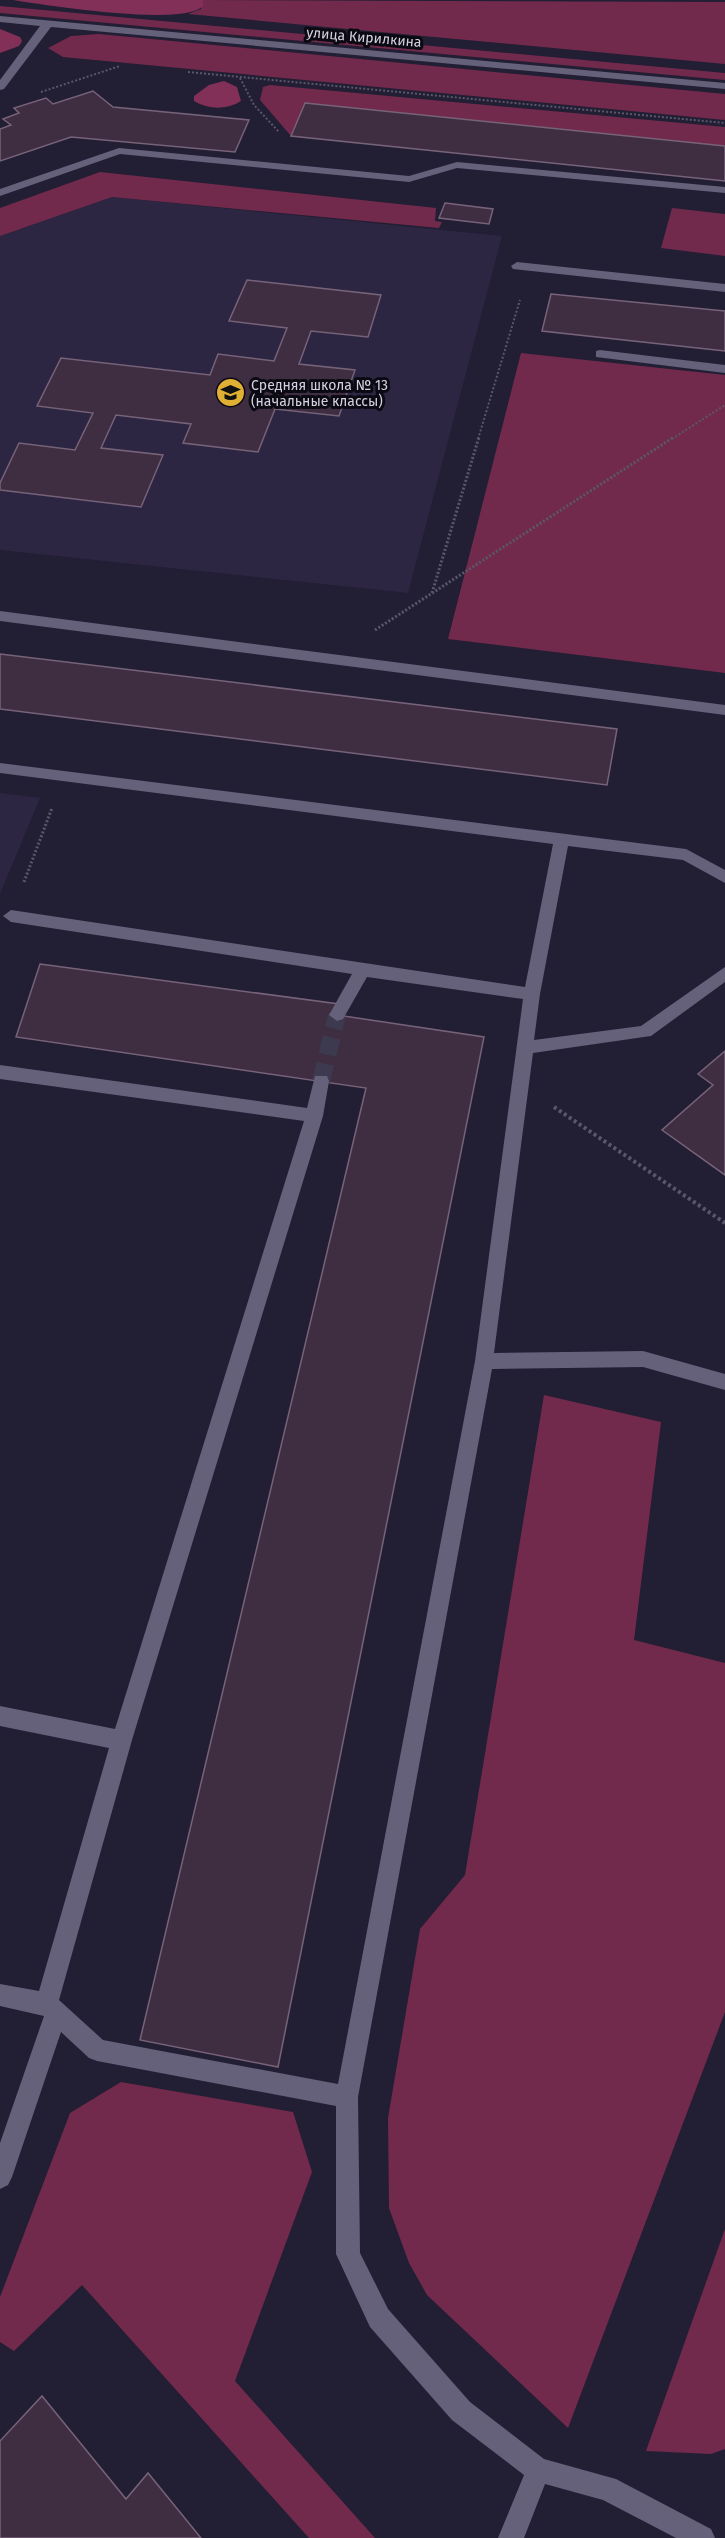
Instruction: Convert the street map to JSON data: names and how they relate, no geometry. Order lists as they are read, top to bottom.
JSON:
{
  "streets": {
    "street": ["улица Кирилкина"]
  },
  "places": {
    "school or university": ["Средняя школа № 13 (начальные классы)"]
  }
}
